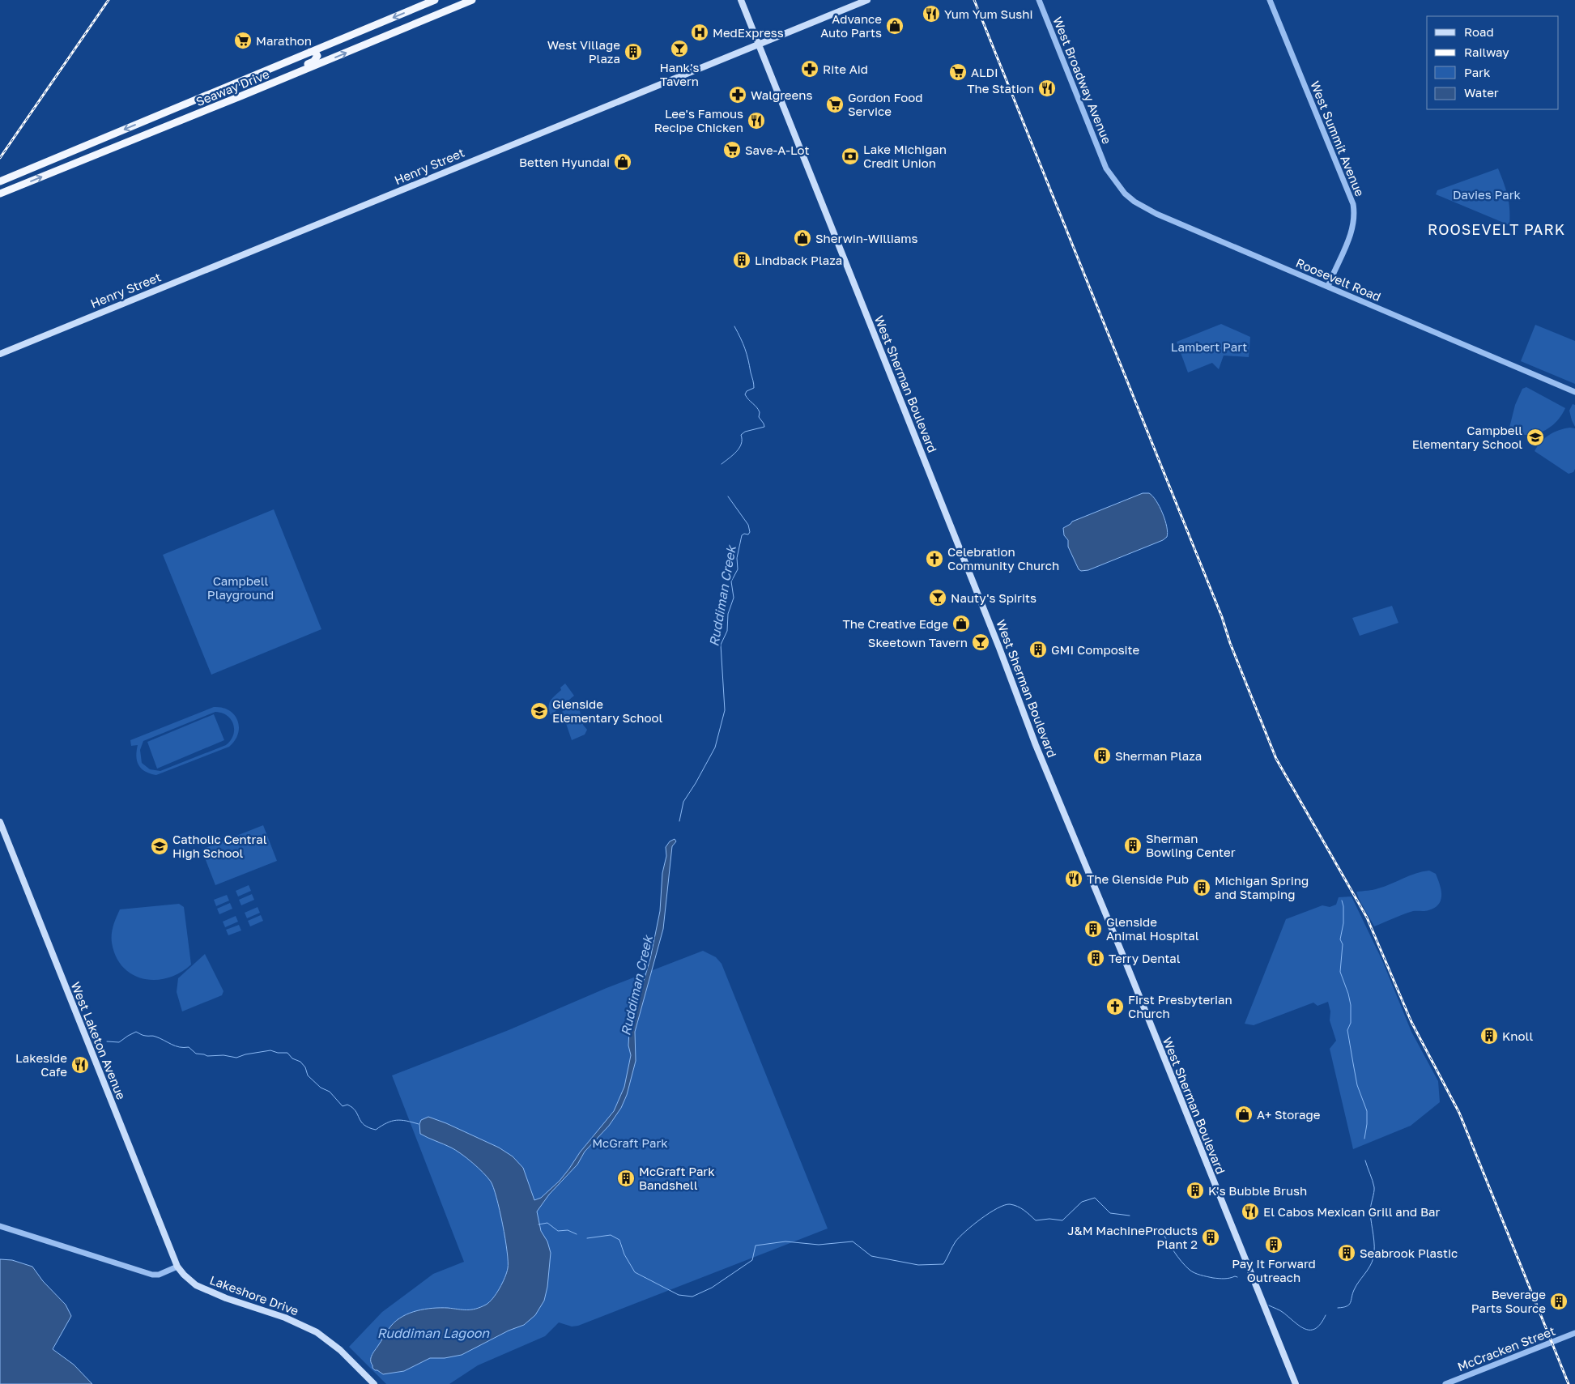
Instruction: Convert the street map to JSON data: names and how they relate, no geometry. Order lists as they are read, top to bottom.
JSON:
{
  "streets": {
    "highway": ["Seaway Drive"],
    "main road": [
      "Henry Street",
      "West Sherman Boulevard",
      "West Laketon Avenue",
      "Lakeshore Drive"
    ],
    "street": [
      "West Broadway Avenue",
      "West Summit Avenue",
      "Roosevelt Road",
      "McCracken Street"
    ]
  },
  "crossings": [
    ["West Broadway Avenue", "Roosevelt Road"],
    ["West Summit Avenue", "Roosevelt Road"],
    ["Henry Street", "West Sherman Boulevard"],
    ["West Laketon Avenue", "Lakeshore Drive"]
  ],
  "districts": ["ROOSEVELT PARK"],
  "water": ["Ruddiman Creek", "Ruddiman Lagoon"],
  "parks": [
    "Davies Park",
    "Lambert Part",
    "Campbell Playground",
    "McGraft Park"
  ],
  "places": {
    "restaurant": [
      "Yum Yum Sushi",
      "The Station",
      "Lee's Famous Recipe Chicken",
      "The Glenside Pub",
      "Lakeside Cafe",
      "El Cabos Mexican Grill and Bar"
    ],
    "shop": [
      "Advance Auto Parts",
      "Betten Hyundai",
      "Sherwin-Williams",
      "The Creative Edge",
      "A+ Storage"
    ],
    "hospital": ["MedExpress"],
    "supermarket": [
      "Marathon",
      "ALDI",
      "Gordon Food Service",
      "Save-A-Lot"
    ],
    "bar": ["Hank's Tavern", "Nauty's Spirits", "Skeetown Tavern"],
    "building": [
      "West Village Plaza",
      "Lindback Plaza",
      "GMI Composite",
      "Sherman Plaza",
      "Sherman Bowling Center",
      "Michigan Spring and Stamping",
      "Glenside Animal Hospital",
      "Terry Dental",
      "Knoll",
      "McGraft Park Bandshell",
      "K's Bubble Brush",
      "J&M MachineProducts Plant 2",
      "Pay It Forward Outreach",
      "Seabrook Plastic",
      "Beverage Parts Source"
    ],
    "pharmacy": ["Rite Aid", "Walgreens"],
    "bank": ["Lake Michigan Credit Union"],
    "school or university": ["Campbell Elementary School", "Glenside Elementary School", "Catholic Central High School"],
    "church": ["Celebration Community Church", "First Presbyterian Church"]
  },
  "legend": [
    "Road",
    "Railway",
    "Park",
    "Water"
  ]
}
